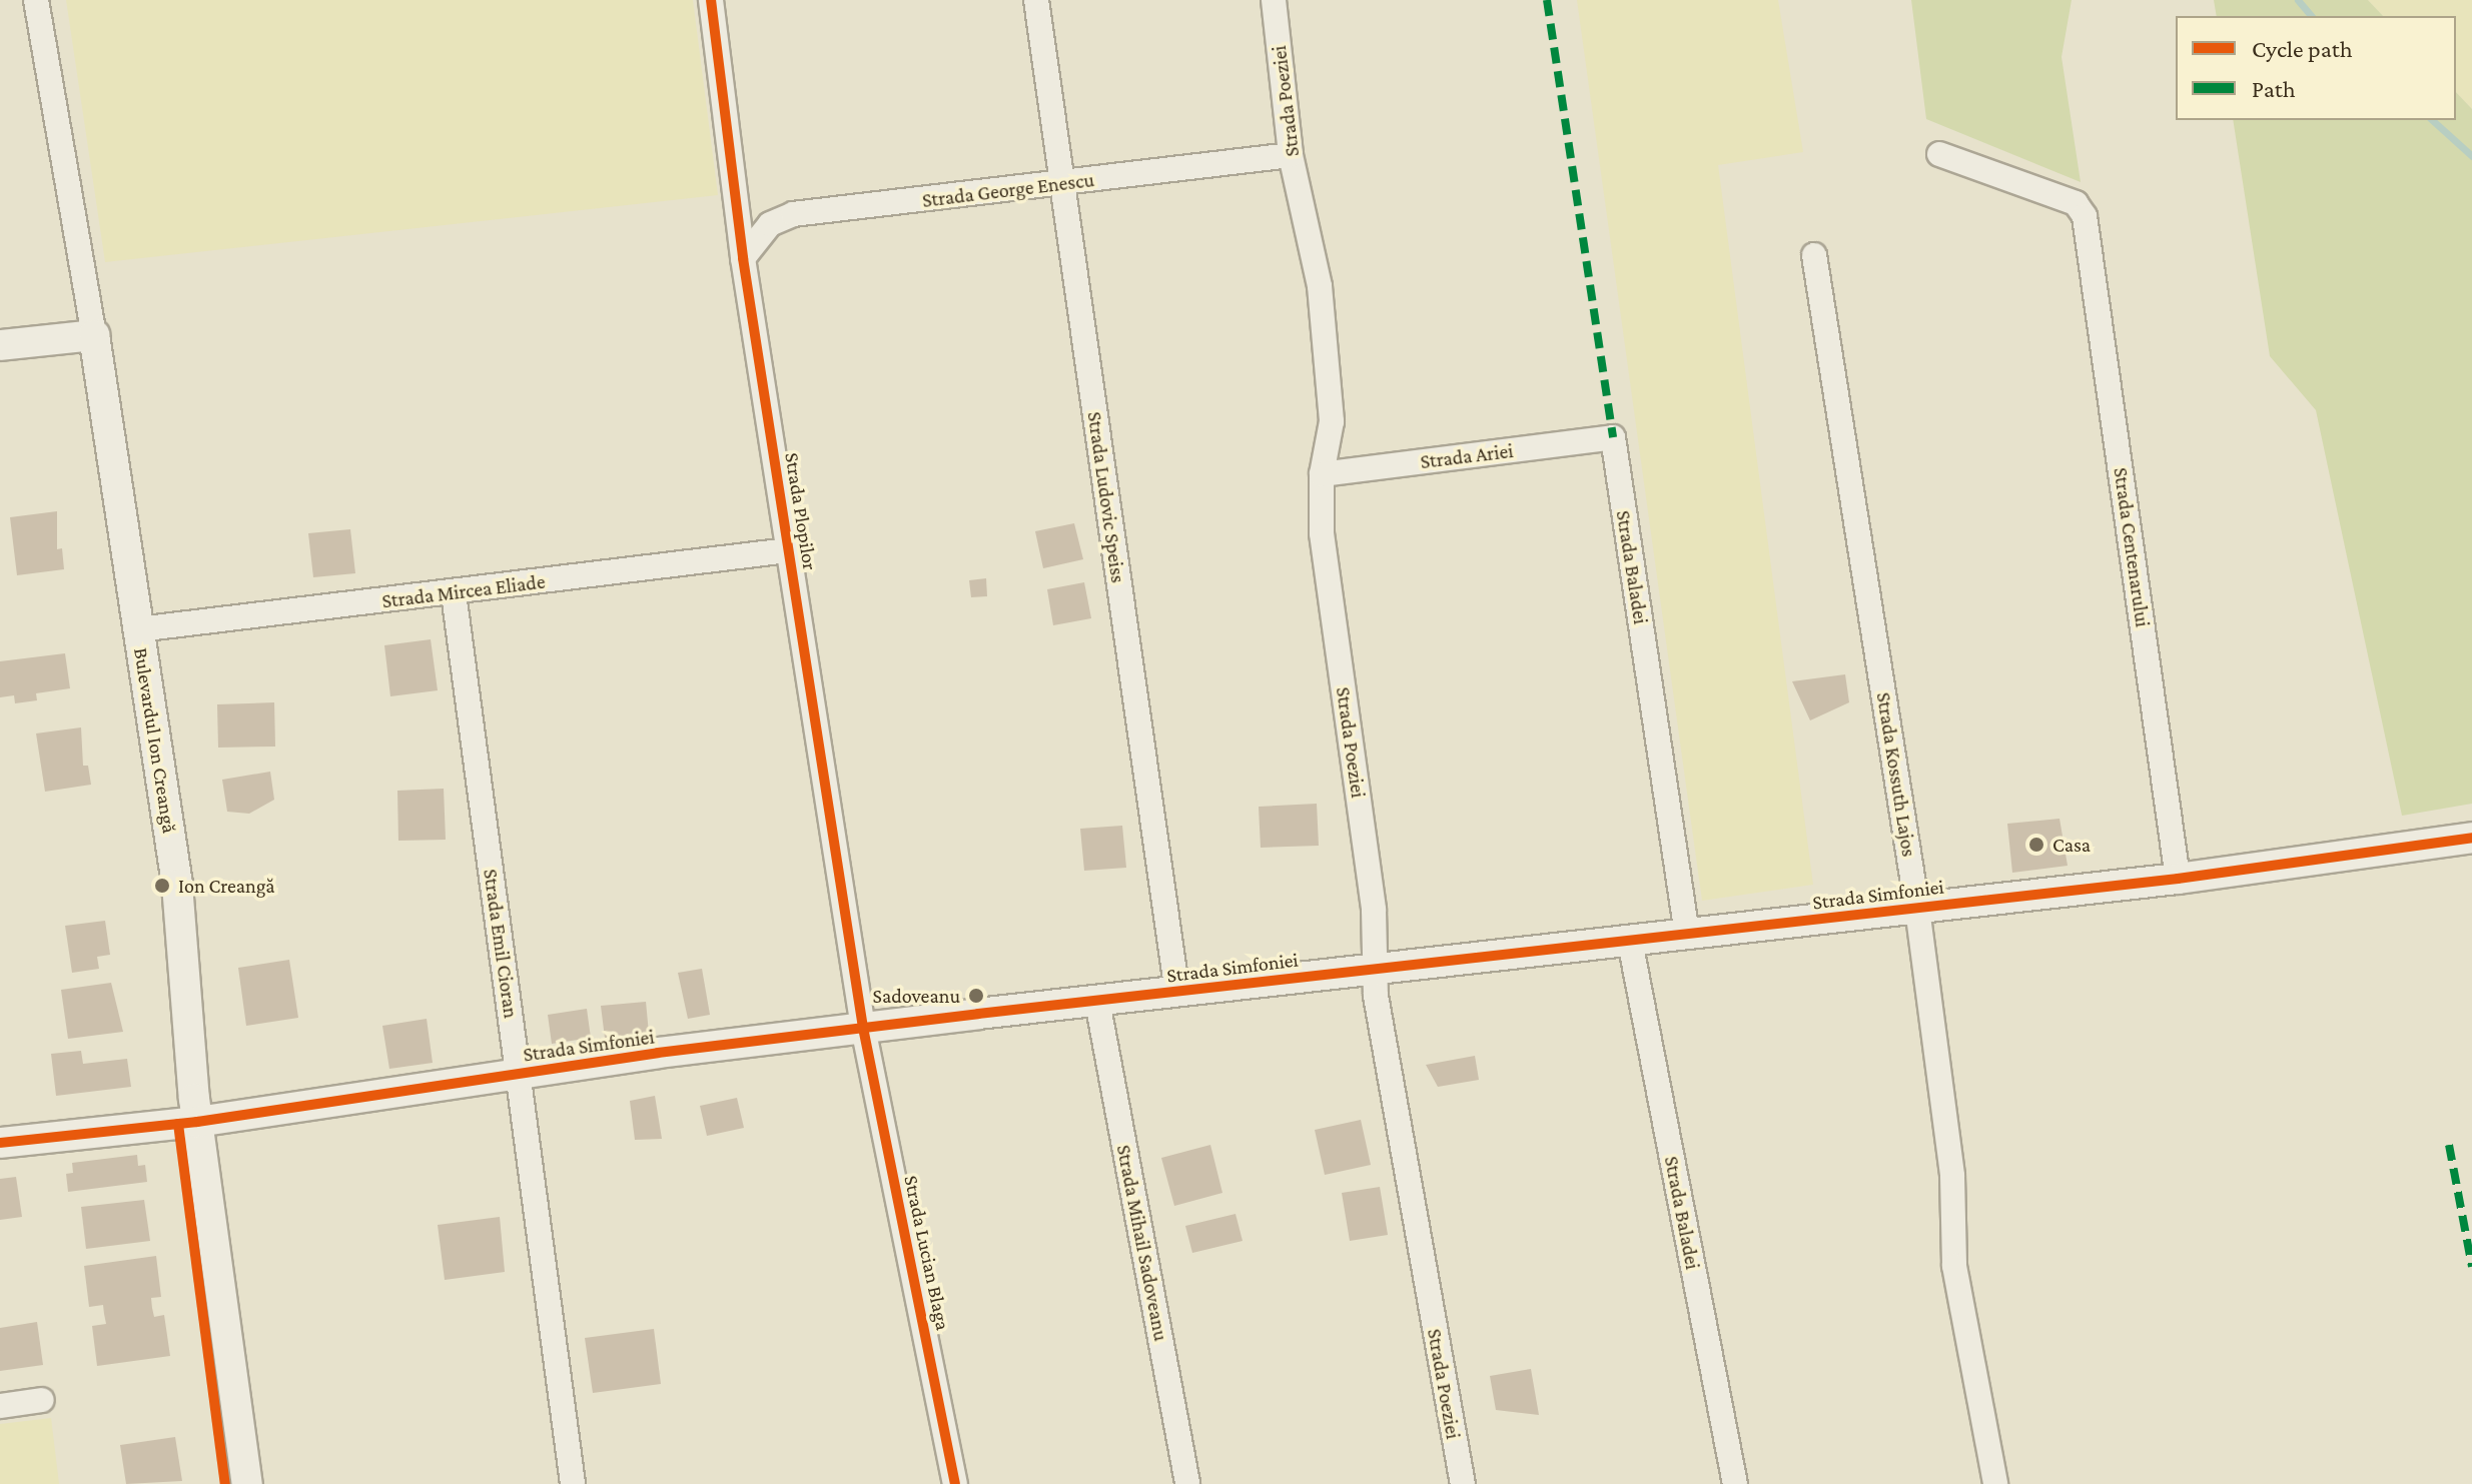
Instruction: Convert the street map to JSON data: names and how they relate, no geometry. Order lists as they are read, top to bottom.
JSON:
{
  "streets": {
    "street": [
      "Strada Poeziei",
      "Strada George Enescu",
      "Strada Ariei",
      "Strada Ludovic Speiss",
      "Strada Plopilor",
      "Strada Centenarului",
      "Strada Baladei",
      "Strada Mircea Eliade",
      "Bulevardul Ion Creangă",
      "Strada Kossuth Lajos",
      "Strada Simfoniei",
      "Strada Emil Cioran",
      "Strada Mihail Sadoveanu",
      "Strada Lucian Blaga"
    ]
  },
  "crossings": [
    ["Strada Poeziei", "Strada George Enescu"],
    ["Strada Poeziei", "Strada Ariei"],
    ["Strada Poeziei", "Strada Simfoniei"],
    ["Strada George Enescu", "Strada Ludovic Speiss"],
    ["Strada George Enescu", "Strada Plopilor"],
    ["Strada Ariei", "Strada Baladei"],
    ["Strada Ludovic Speiss", "Strada Simfoniei"],
    ["Strada Plopilor", "Strada Mircea Eliade"],
    ["Strada Plopilor", "Strada Simfoniei"],
    ["Strada Plopilor", "Strada Lucian Blaga"],
    ["Strada Centenarului", "Strada Simfoniei"],
    ["Strada Baladei", "Strada Simfoniei"],
    ["Strada Mircea Eliade", "Bulevardul Ion Creangă"],
    ["Strada Mircea Eliade", "Strada Emil Cioran"],
    ["Bulevardul Ion Creangă", "Strada Simfoniei"],
    ["Strada Kossuth Lajos", "Strada Simfoniei"],
    ["Strada Simfoniei", "Strada Emil Cioran"],
    ["Strada Simfoniei", "Strada Mihail Sadoveanu"],
    ["Strada Simfoniei", "Strada Lucian Blaga"]
  ],
  "places": ["Casa", "Ion Creangă", "Sadoveanu"],
  "legend": ["Cycle path", "Path"]
}
